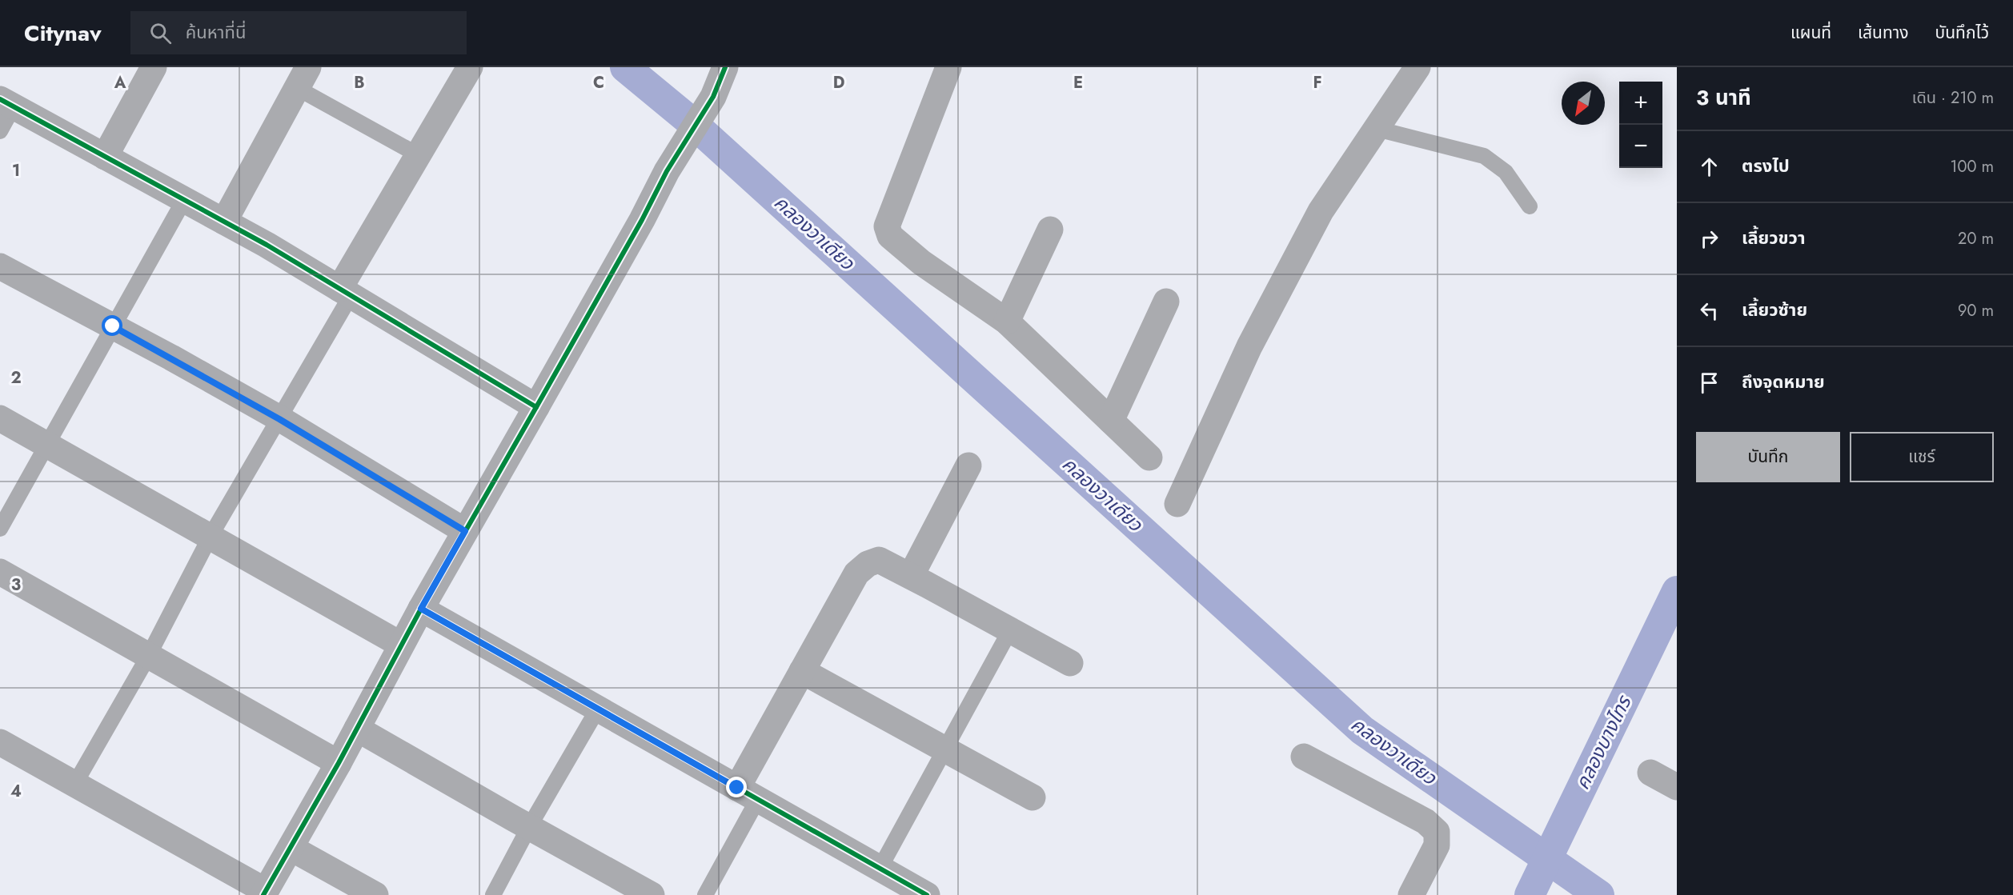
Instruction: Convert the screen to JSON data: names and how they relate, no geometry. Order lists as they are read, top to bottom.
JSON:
{
  "water": ["คลองวาเดียว", "คลองบางไทร"],
  "north": "bottom left",
  "page": {
    "header": "Citynav",
    "search": "ค้นหาที่นี่",
    "nav": ["แผนที่", "เส้นทาง", "บันทึกไว้"],
    "heading": ["3 นาที", "เดิน · 210 m"],
    "map_buttons": ["+", "−"],
    "list": [
      ["ตรงไป", "100 m"],
      ["เลี้ยวขวา", "20 m"],
      ["เลี้ยวซ้าย", "90 m"],
      "ถึงจุดหมาย"
    ],
    "buttons": ["บันทึก", "แชร์"]
  },
  "grid": {
    "columns": [
      "A",
      "B",
      "C",
      "D",
      "E",
      "F"
    ],
    "rows": [
      "1",
      "2",
      "3",
      "4"
    ]
  }
}
